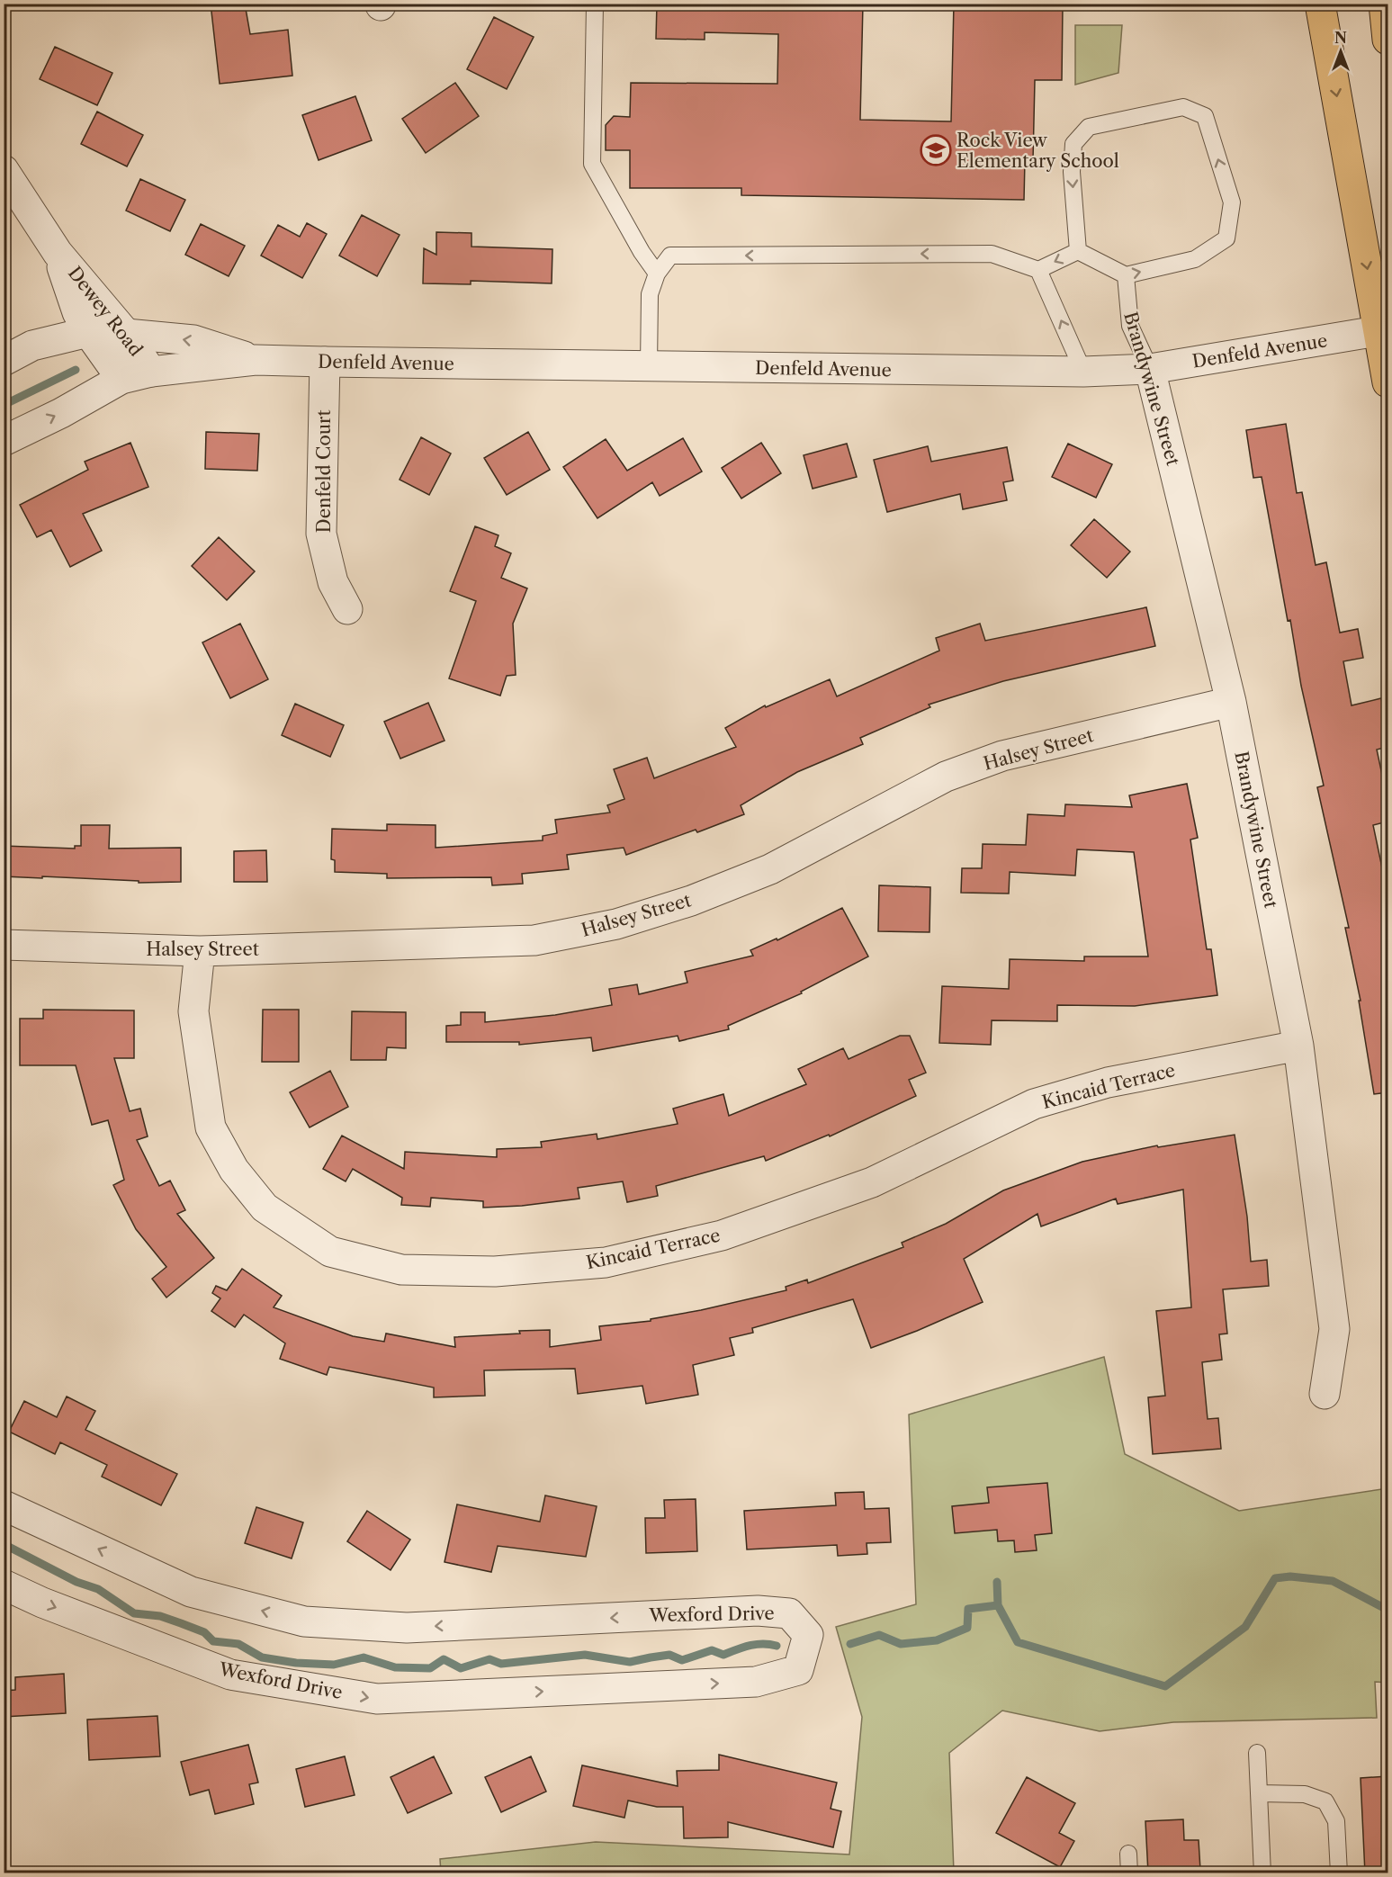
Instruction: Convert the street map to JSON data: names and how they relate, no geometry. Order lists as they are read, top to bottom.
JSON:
{
  "streets": {
    "street": [
      "Dewey Road",
      "Denfeld Avenue",
      "Brandywine Street",
      "Denfeld Court",
      "Halsey Street",
      "Kincaid Terrace",
      "Wexford Drive"
    ]
  },
  "crossings": [
    ["Dewey Road", "Denfeld Avenue"],
    ["Denfeld Avenue", "Brandywine Street"],
    ["Denfeld Avenue", "Denfeld Court"],
    ["Brandywine Street", "Halsey Street"],
    ["Brandywine Street", "Kincaid Terrace"],
    ["Halsey Street", "Kincaid Terrace"]
  ],
  "places": {
    "school or university": ["Rock View Elementary School"]
  },
  "north": "top"
}
